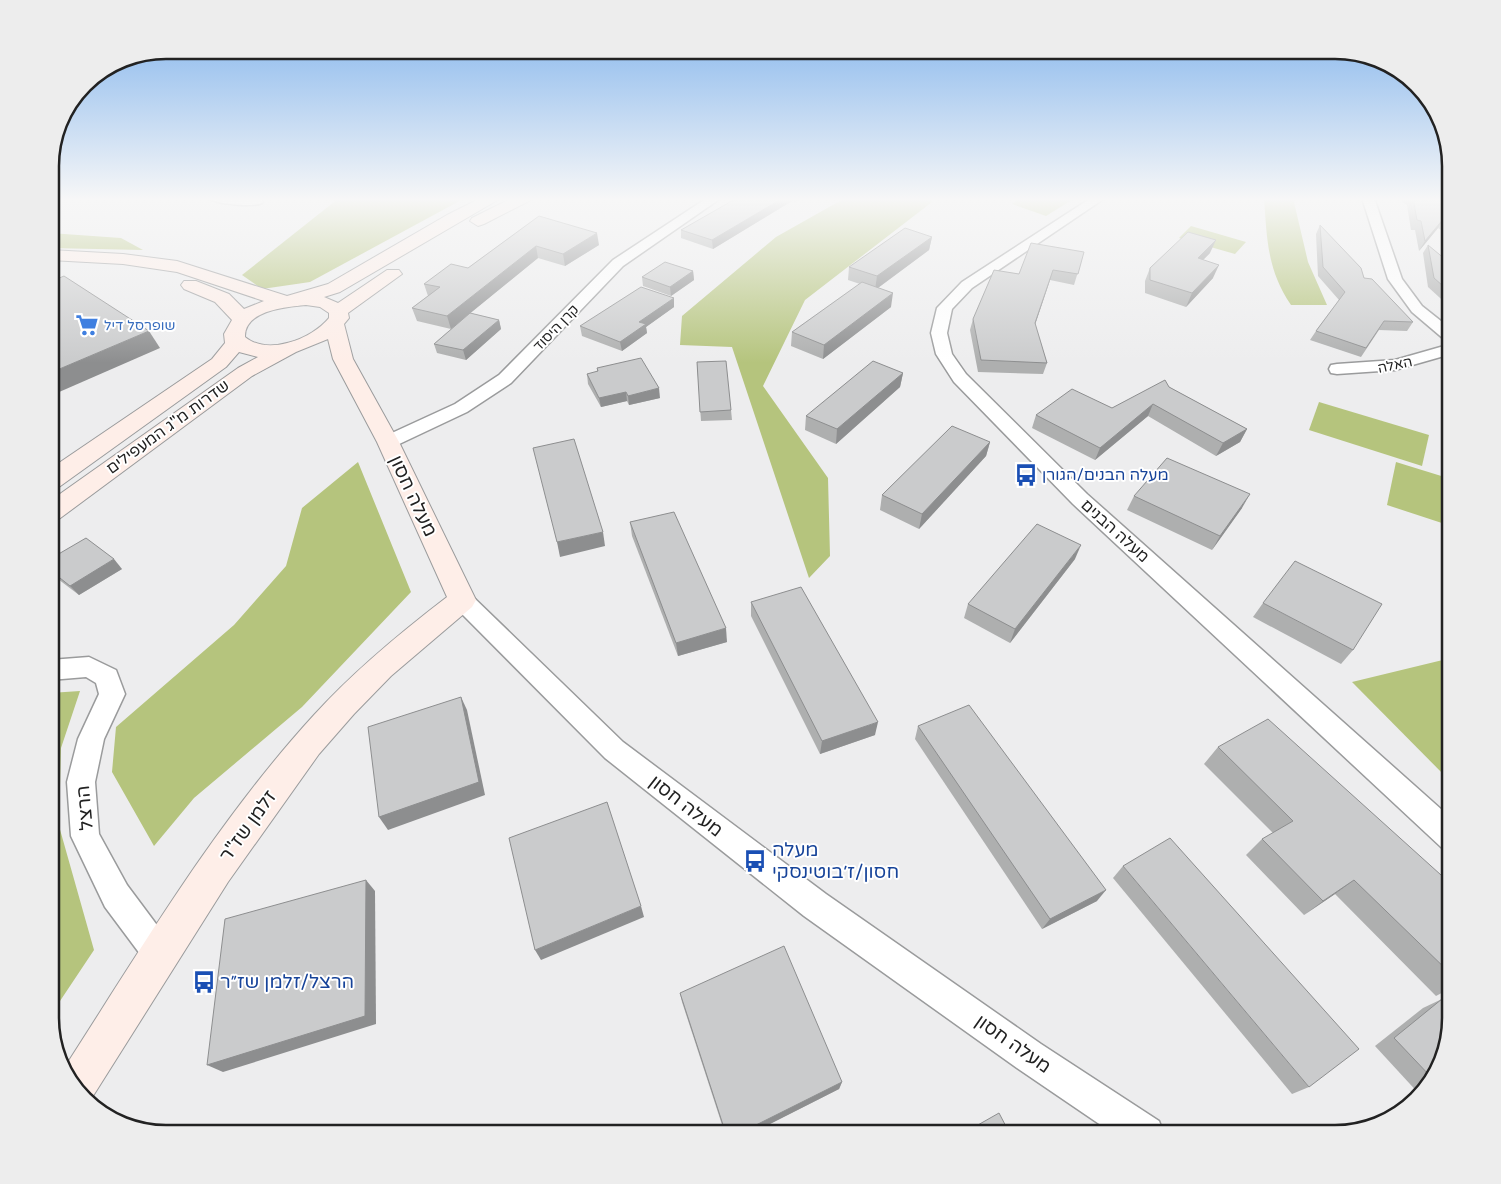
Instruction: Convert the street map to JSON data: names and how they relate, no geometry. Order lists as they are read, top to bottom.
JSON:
{
  "streets": {
    "street": [
      "קרן היסוד",
      "האלה",
      "שדרות מ\"ג המעפילים",
      "מעלה חסון",
      "מעלה הבנים",
      "הרצל",
      "זלמן שז\"ר"
    ]
  },
  "crossings": [
    ["קרן היסוד", "מעלה חסון"],
    ["שדרות מ\"ג המעפילים", "מעלה חסון"],
    ["מעלה חסון", "זלמן שז\"ר"],
    ["הרצל", "זלמן שז\"ר"]
  ],
  "places": {
    "supermarket": ["שופרסל דיל"],
    "bus stop": ["מעלה הבנים/הגורן", "מעלה חסון/ז׳בוטינסקי", "הרצל/זלמן שז״ר"]
  }
}
